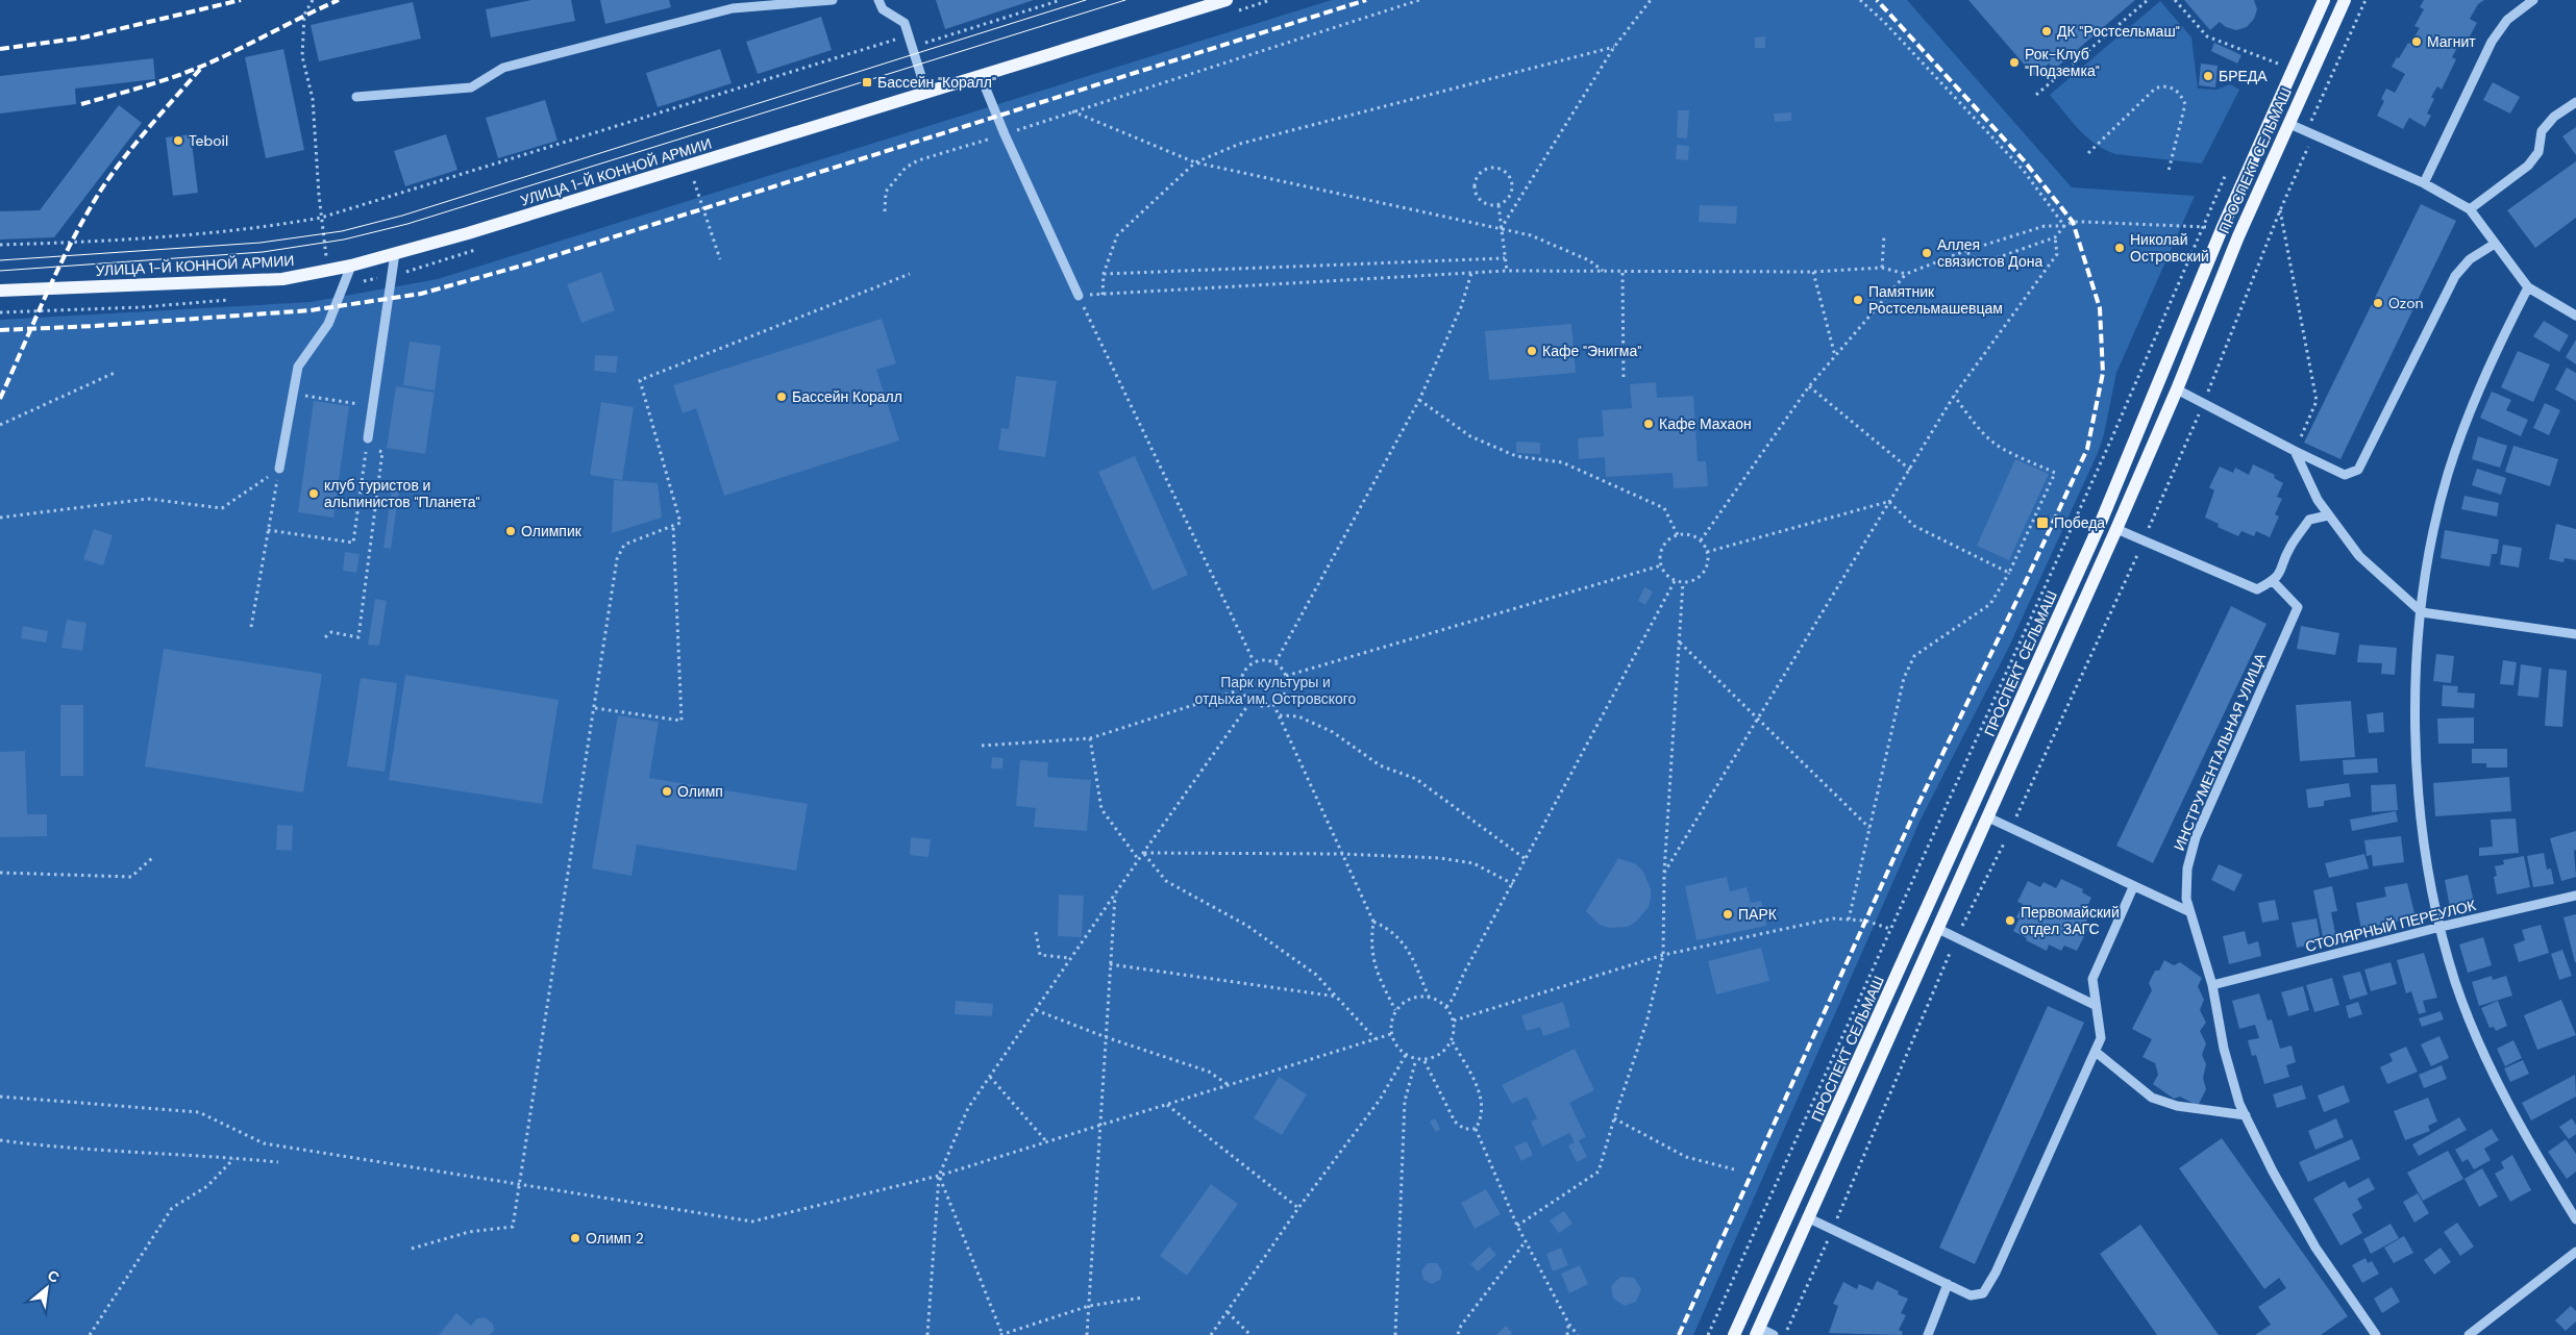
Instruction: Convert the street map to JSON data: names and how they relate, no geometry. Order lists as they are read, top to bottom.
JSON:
{
  "streets": {
    "main road": ["ПРОСПЕКТ СЕЛЬМАШ", "УЛИЦА 1-Й КОННОЙ АРМИИ"],
    "street": ["ИНСТРУМЕНТАЛЬНАЯ УЛИЦА", "СТОЛЯРНЫЙ ПЕРЕУЛОК"]
  },
  "crossings": [
    ["ИНСТРУМЕНТАЛЬНАЯ УЛИЦА", "СТОЛЯРНЫЙ ПЕРЕУЛОК"]
  ],
  "parks": ["Парк культуры и отдыха им. Островского"],
  "places": {
    "other": [
      "ДК \"Ростсельмаш\"",
      "Магнит",
      "Рок-Клуб \"Подземка\"",
      "БРЕДА",
      "Teboil",
      "Николай Островский",
      "Аллея связистов Дона",
      "Памятник Ростсельмашевцам",
      "Ozon",
      "Кафе \"Энигма\"",
      "Бассейн Коралл",
      "Кафе Махаон",
      "клуб туристов и альпинистов \"Планета\"",
      "Олимпик",
      "Олимп",
      "ПАРК",
      "Первомайский отдел ЗАГС",
      "Олимп 2"
    ],
    "transit": ["Бассейн \"Коралл\"", "Победа"]
  },
  "north": "top right"
}
